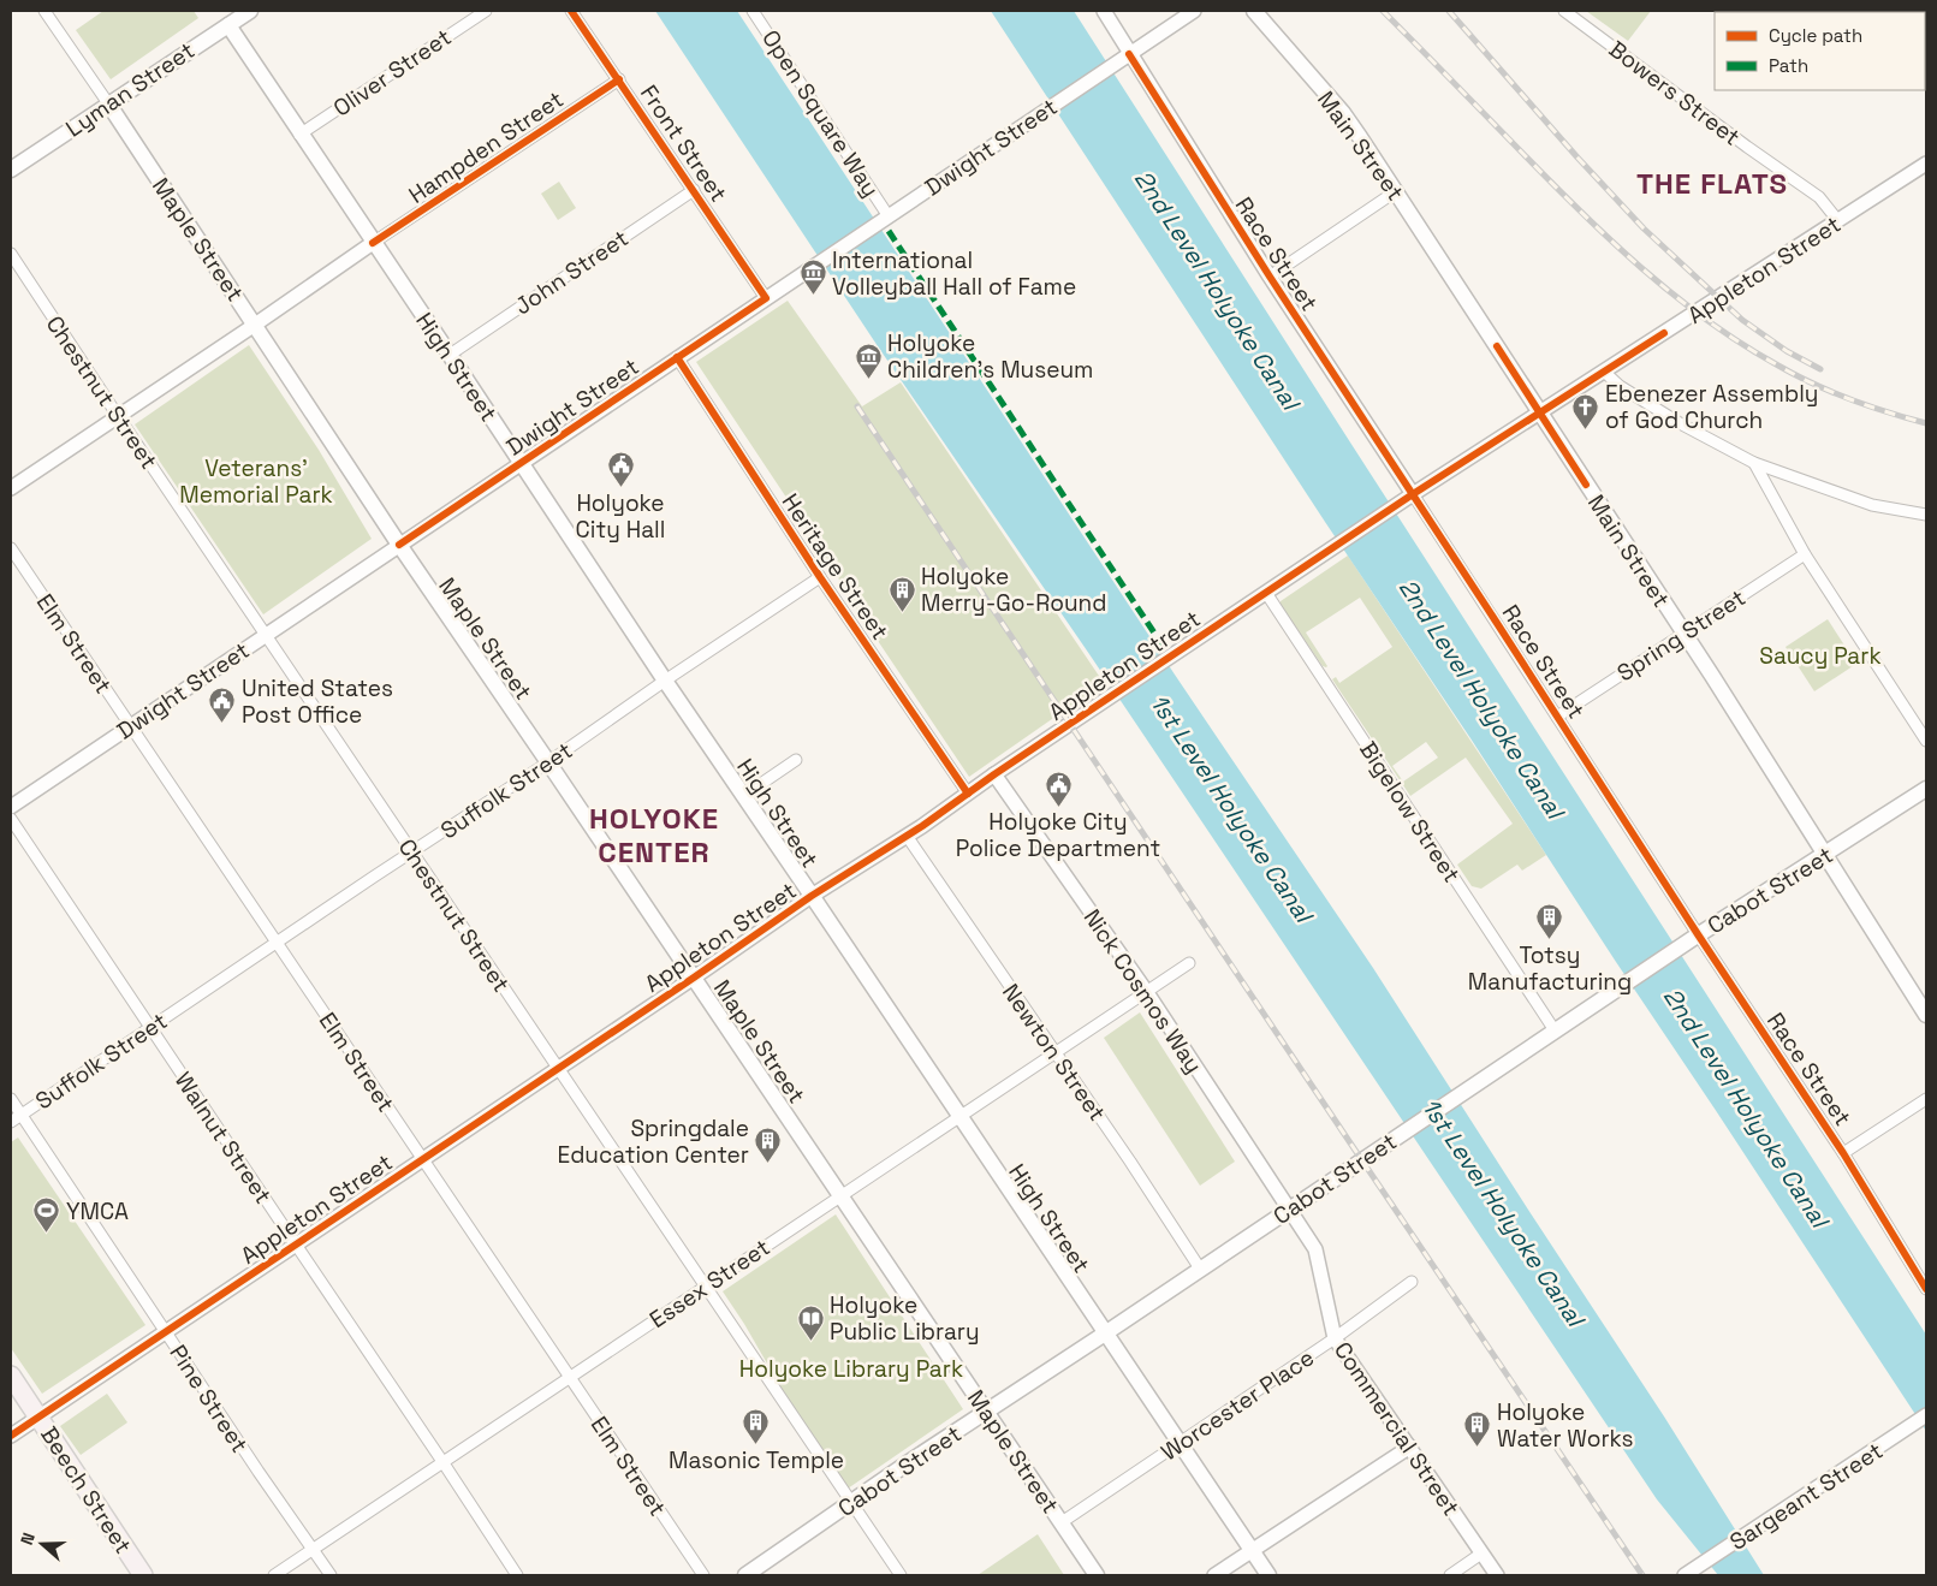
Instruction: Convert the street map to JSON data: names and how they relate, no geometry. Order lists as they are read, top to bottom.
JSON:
{
  "streets": {
    "main road": [
      "Lyman Street",
      "Main Street",
      "Maple Street",
      "High Street",
      "Cabot Street",
      "Beech Street"
    ],
    "street": [
      "Oliver Street",
      "Bowers Street",
      "Open Square Way",
      "Front Street",
      "Hampden Street",
      "Dwight Street",
      "Race Street",
      "Appleton Street",
      "John Street",
      "Chestnut Street",
      "Heritage Street",
      "Spring Street",
      "Elm Street",
      "Suffolk Street",
      "Bigelow Street",
      "Nick Cosmos Way",
      "Newton Street",
      "Walnut Street",
      "Essex Street",
      "Pine Street",
      "Worcester Place",
      "Commercial Street",
      "Sargeant Street"
    ]
  },
  "crossings": [
    ["Oliver Street", "High Street"],
    ["Lyman Street", "Maple Street"],
    ["Lyman Street", "High Street"],
    ["Bowers Street", "Appleton Street"],
    ["Open Square Way", "Dwight Street"],
    ["Front Street", "Hampden Street"],
    ["Front Street", "Dwight Street"],
    ["Front Street", "John Street"],
    ["Main Street", "Appleton Street"],
    ["Main Street", "Spring Street"],
    ["Main Street", "Cabot Street"],
    ["Hampden Street", "Maple Street"],
    ["Hampden Street", "High Street"],
    ["Hampden Street", "Chestnut Street"],
    ["Dwight Street", "Maple Street"],
    ["Dwight Street", "Race Street"],
    ["Dwight Street", "High Street"],
    ["Dwight Street", "Chestnut Street"],
    ["Dwight Street", "Heritage Street"],
    ["Dwight Street", "Elm Street"],
    ["Maple Street", "Appleton Street"],
    ["Maple Street", "Suffolk Street"],
    ["Maple Street", "Cabot Street"],
    ["Maple Street", "Essex Street"],
    ["Maple Street", "Worcester Place"],
    ["Race Street", "Appleton Street"],
    ["Race Street", "Spring Street"],
    ["Race Street", "Cabot Street"],
    ["Appleton Street", "High Street"],
    ["Appleton Street", "Chestnut Street"],
    ["Appleton Street", "Heritage Street"],
    ["Appleton Street", "Elm Street"],
    ["Appleton Street", "Bigelow Street"],
    ["Appleton Street", "Nick Cosmos Way"],
    ["Appleton Street", "Newton Street"],
    ["Appleton Street", "Walnut Street"],
    ["Appleton Street", "Pine Street"],
    ["Appleton Street", "Beech Street"],
    ["John Street", "High Street"],
    ["High Street", "Suffolk Street"],
    ["High Street", "Cabot Street"],
    ["High Street", "Essex Street"],
    ["High Street", "Worcester Place"],
    ["Chestnut Street", "Suffolk Street"],
    ["Chestnut Street", "Cabot Street"],
    ["Chestnut Street", "Essex Street"],
    ["Heritage Street", "Suffolk Street"],
    ["Elm Street", "Suffolk Street"],
    ["Elm Street", "Essex Street"],
    ["Suffolk Street", "Walnut Street"],
    ["Suffolk Street", "Pine Street"],
    ["Bigelow Street", "Cabot Street"],
    ["Cabot Street", "Nick Cosmos Way"],
    ["Cabot Street", "Newton Street"],
    ["Cabot Street", "Commercial Street"],
    ["Nick Cosmos Way", "Essex Street"],
    ["Nick Cosmos Way", "Commercial Street"],
    ["Newton Street", "Essex Street"],
    ["Walnut Street", "Essex Street"],
    ["Essex Street", "Pine Street"],
    ["Worcester Place", "Commercial Street"]
  ],
  "districts": ["THE FLATS", "HOLYOKE CENTER"],
  "water": ["2nd Level Holyoke Canal", "1st Level Holyoke Canal"],
  "parks": ["Veterans' Memorial Park", "Saucy Park", "Holyoke Library Park"],
  "places": {
    "museum": ["International Volleyball Hall of Fame", "Holyoke Children's Museum"],
    "church": ["Ebenezer Assembly of God Church"],
    "public building": ["Holyoke City Hall", "United States Post Office", "Holyoke City Police Department"],
    "building": [
      "Holyoke Merry-Go-Round",
      "Totsy Manufacturing",
      "Springdale Education Center",
      "Masonic Temple",
      "Holyoke Water Works"
    ],
    "sports": ["YMCA"],
    "library": ["Holyoke Public Library"]
  },
  "legend": ["Cycle path", "Path"],
  "north": "left"
}
